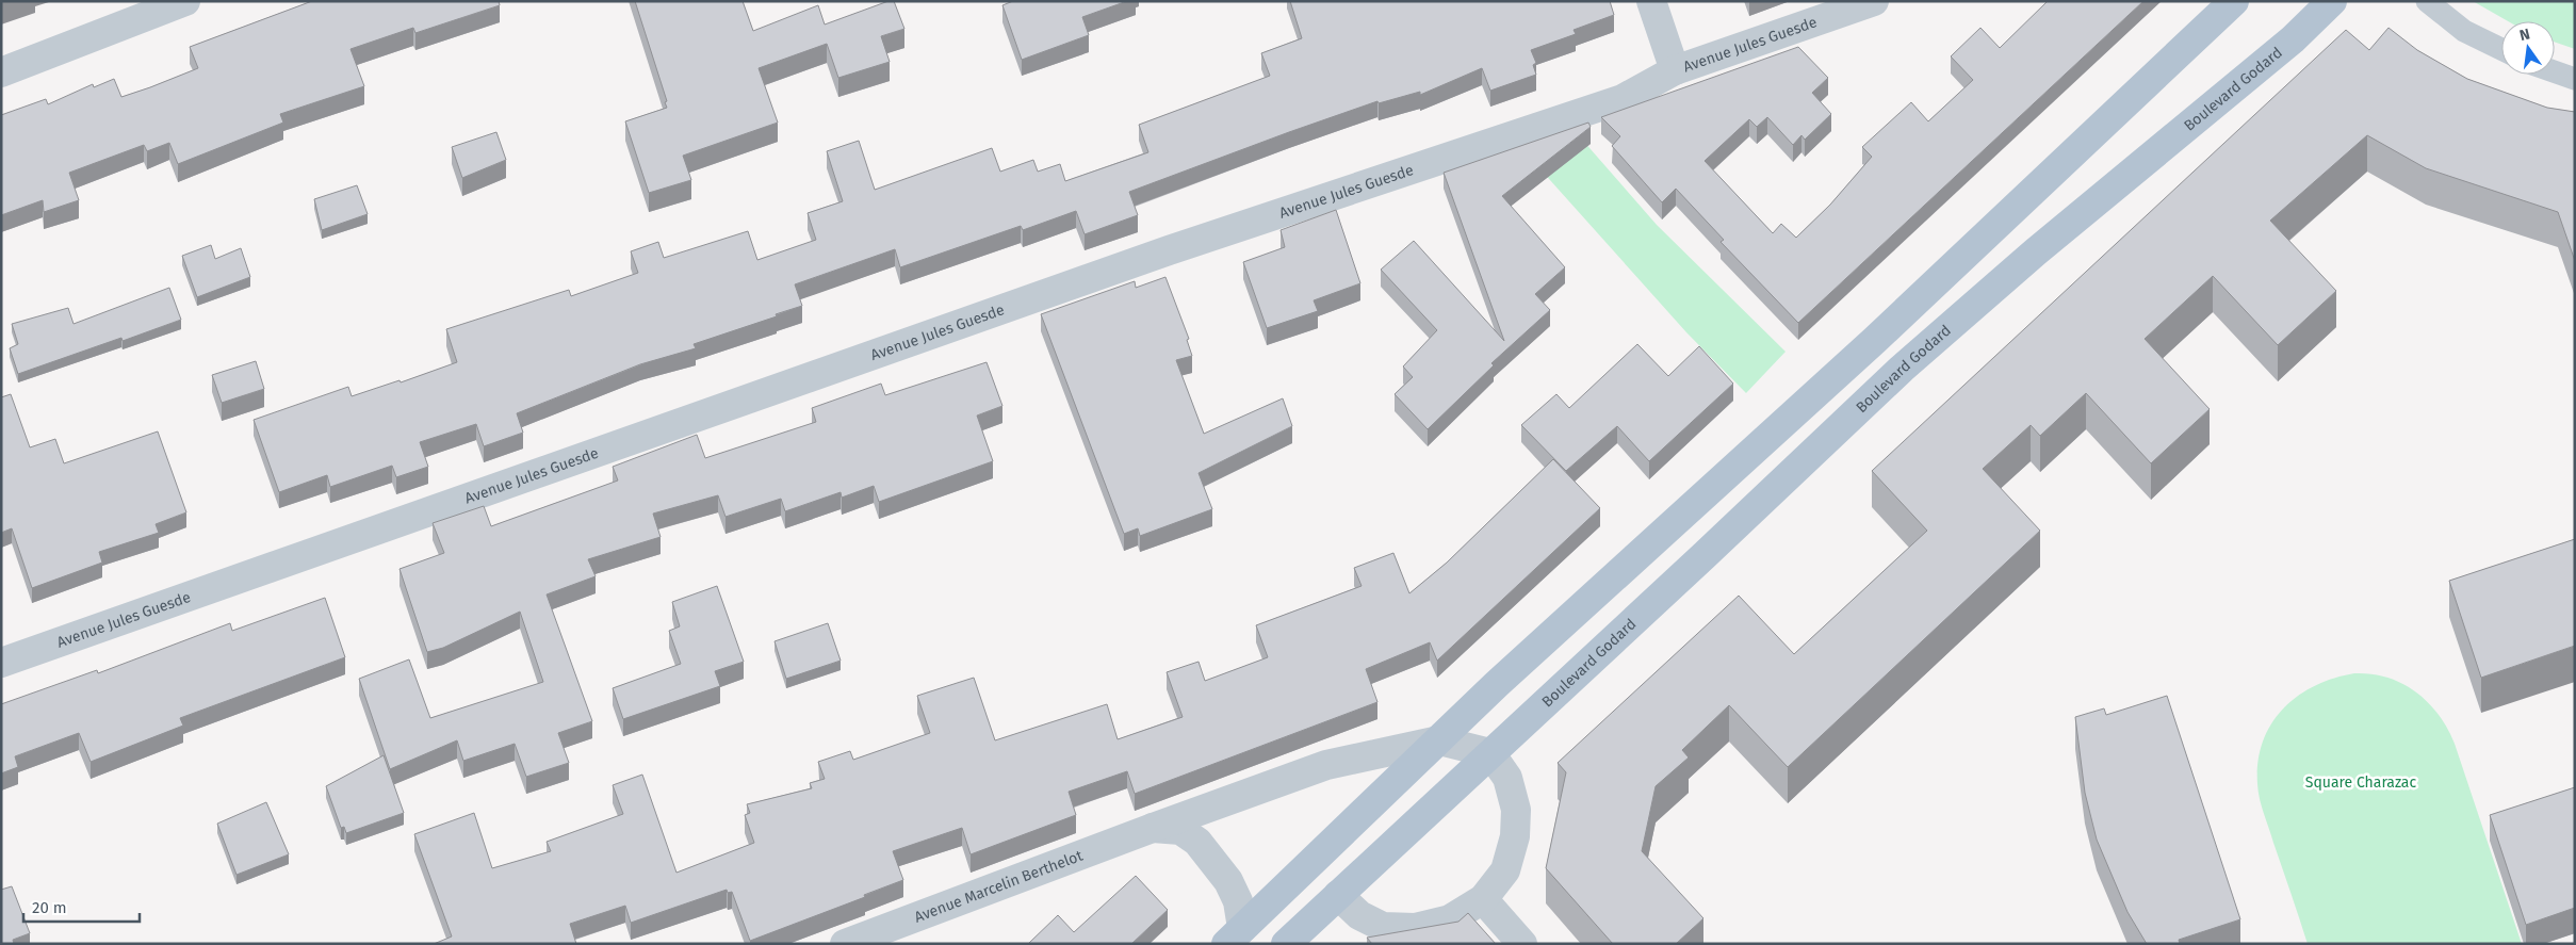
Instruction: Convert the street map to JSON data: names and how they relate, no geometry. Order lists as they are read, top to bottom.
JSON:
{
  "streets": {
    "main road": ["Boulevard Godard"],
    "street": ["Avenue Jules Guesde", "Avenue Marcelin Berthelot"]
  },
  "parks": ["Square Charazac"],
  "scale_bar": "20 m",
  "north": "top"
}
